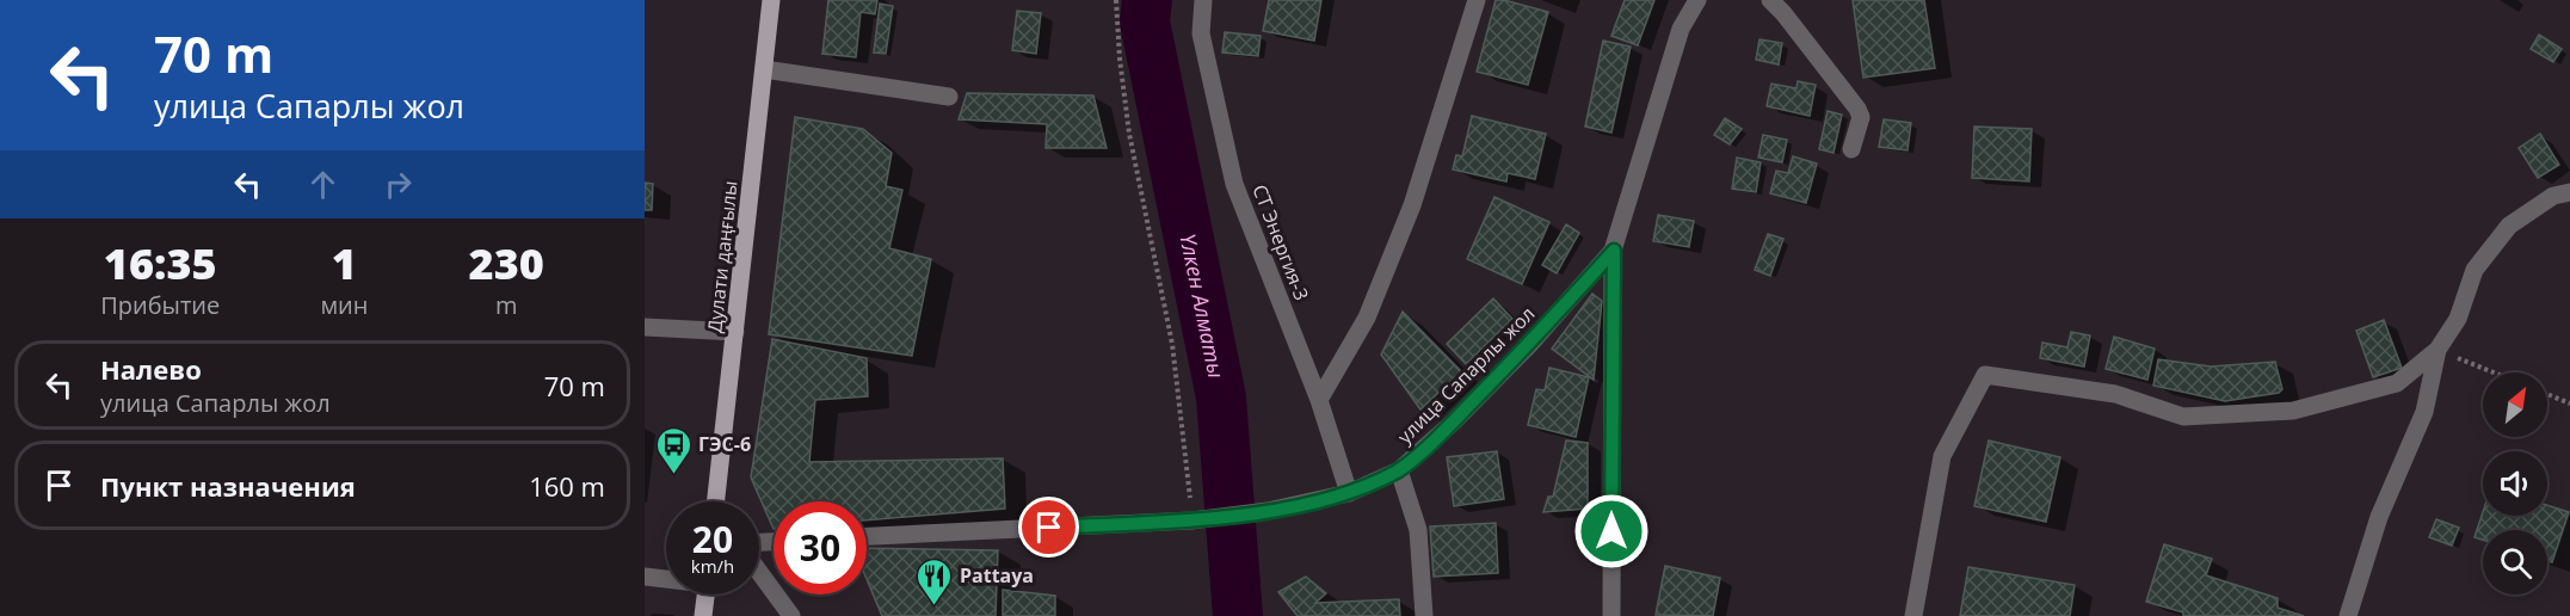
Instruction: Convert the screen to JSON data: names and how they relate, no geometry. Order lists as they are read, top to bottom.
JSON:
{
  "streets": {
    "main road": ["Дулати даңғылы"],
    "street": ["СТ Энергия-3", "улица Сапарлы жол"]
  },
  "crossings": [
    ["СТ Энергия-3", "улица Сапарлы жол"]
  ],
  "water": ["Үлкен Алматы"],
  "places": {
    "bus stop": ["ГЭС-6"],
    "restaurant": ["Pattaya"]
  },
  "north": "top right",
  "page": {
    "turn": ["70 m", "улица Сапарлы жол"],
    "eta": [
      "16:35",
      "Прибытие",
      "1",
      "мин",
      "230",
      "m"
    ],
    "list": [
      {
        "name": "Налево",
        "note": "улица Сапарлы жол",
        "value": "70 m"
      },
      {
        "name": "Пункт назначения",
        "value": "160 m"
      }
    ],
    "speed": "20 km/h",
    "limit": "30"
  }
}
